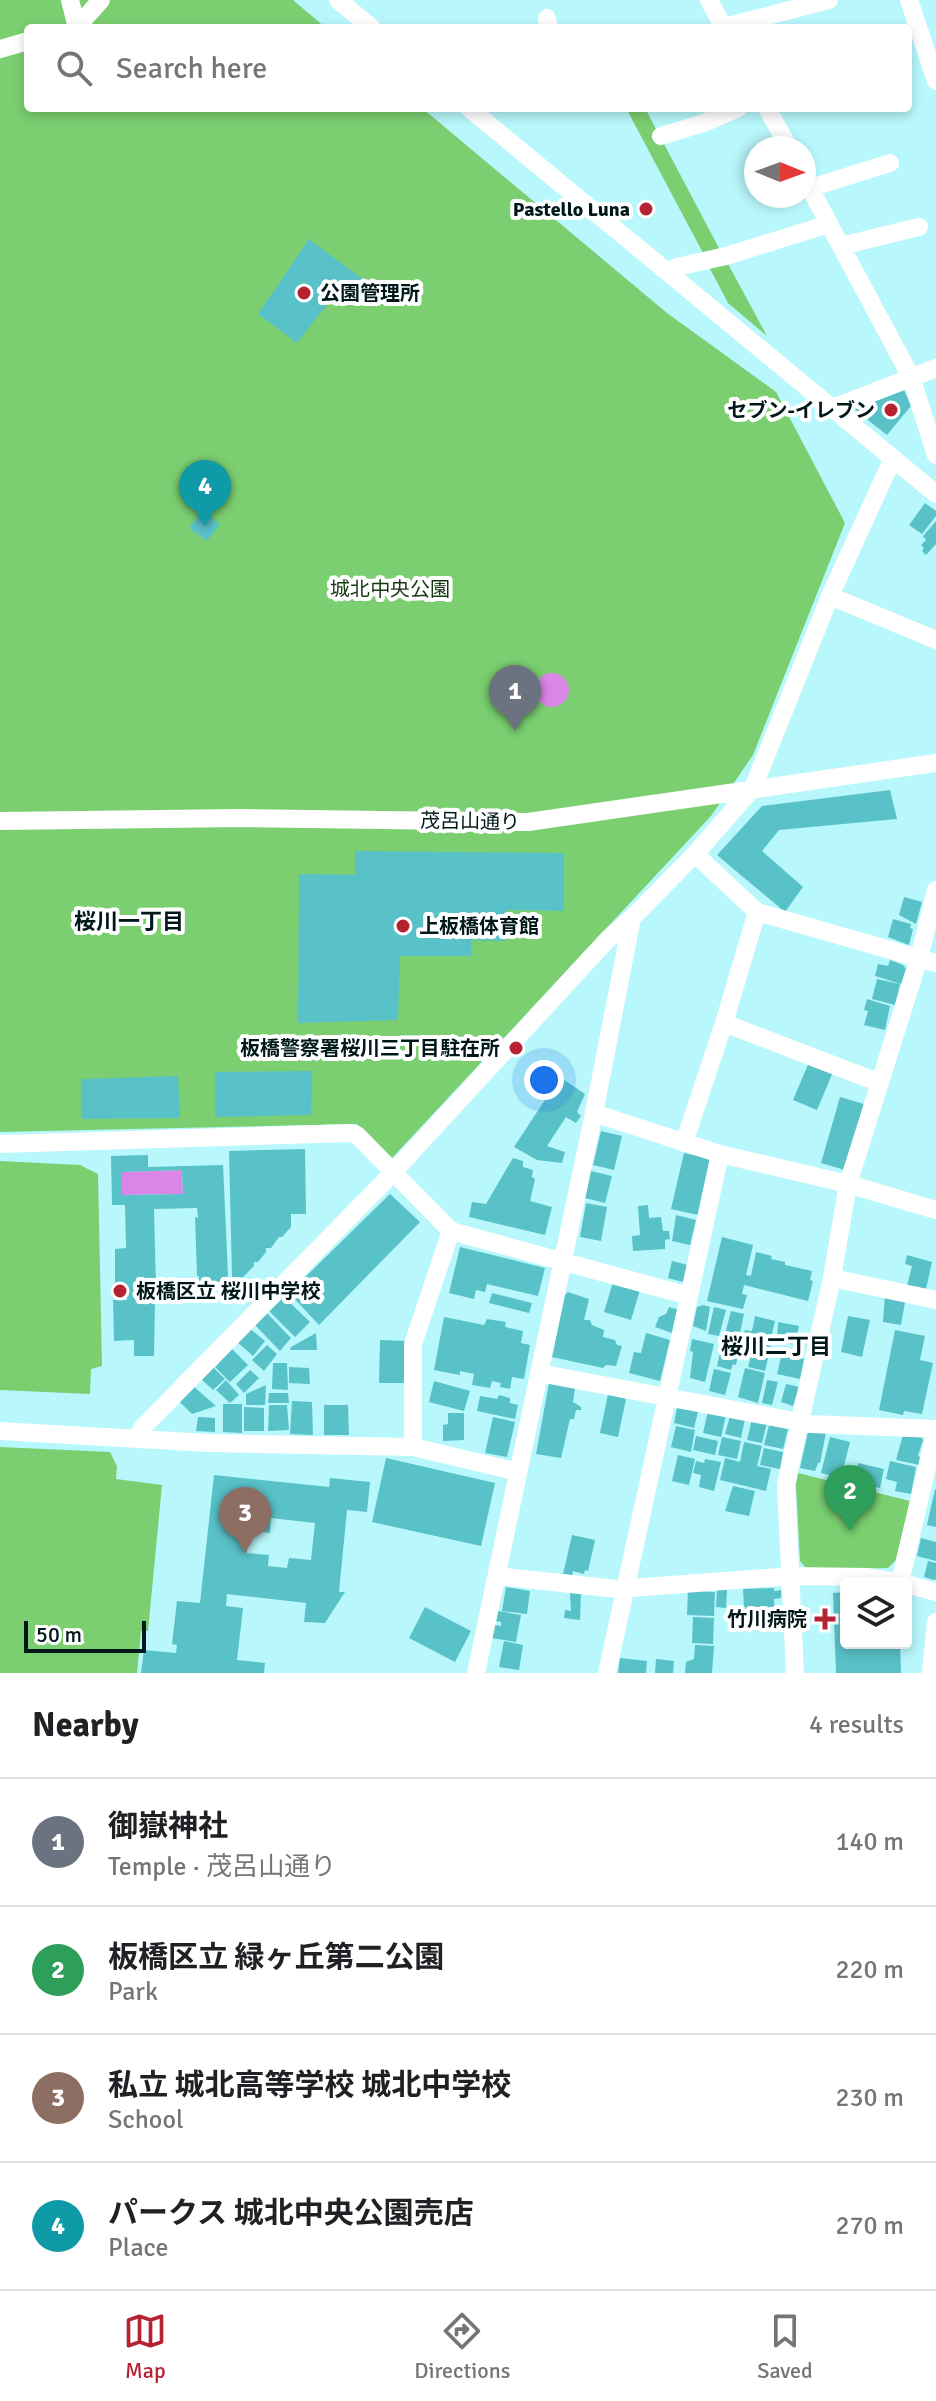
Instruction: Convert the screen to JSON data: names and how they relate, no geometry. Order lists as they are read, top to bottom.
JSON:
{
  "streets": {
    "street": ["茂呂山通り"]
  },
  "districts": ["桜川一丁目", "桜川二丁目"],
  "parks": ["城北中央公園"],
  "places": {
    "other": [
      "Pastello Luna",
      "公園管理所",
      "セブン-イレブン",
      "上板橋体育館",
      "板橋警察署桜川三丁目駐在所",
      "板橋区立 桜川中学校"
    ],
    "health": ["竹川病院"]
  },
  "scale_bar": "50 m",
  "north": "right",
  "page": {
    "search": "Search here",
    "pins": [
      "4",
      "1",
      "2",
      "3"
    ],
    "scale": "50 m",
    "heading": ["Nearby", "4 results"],
    "list": [
      {
        "mark": "1",
        "name": "御嶽神社",
        "note": "Temple · 茂呂山通り",
        "value": "140 m"
      },
      {
        "mark": "2",
        "name": "板橋区立 緑ヶ丘第二公園",
        "note": "Park",
        "value": "220 m"
      },
      {
        "mark": "3",
        "name": "私立 城北高等学校 城北中学校",
        "note": "School",
        "value": "230 m"
      },
      {
        "mark": "4",
        "name": "パークス 城北中央公園売店",
        "note": "Place",
        "value": "270 m"
      }
    ],
    "nav": ["Map", "Directions", "Saved"]
  }
}
